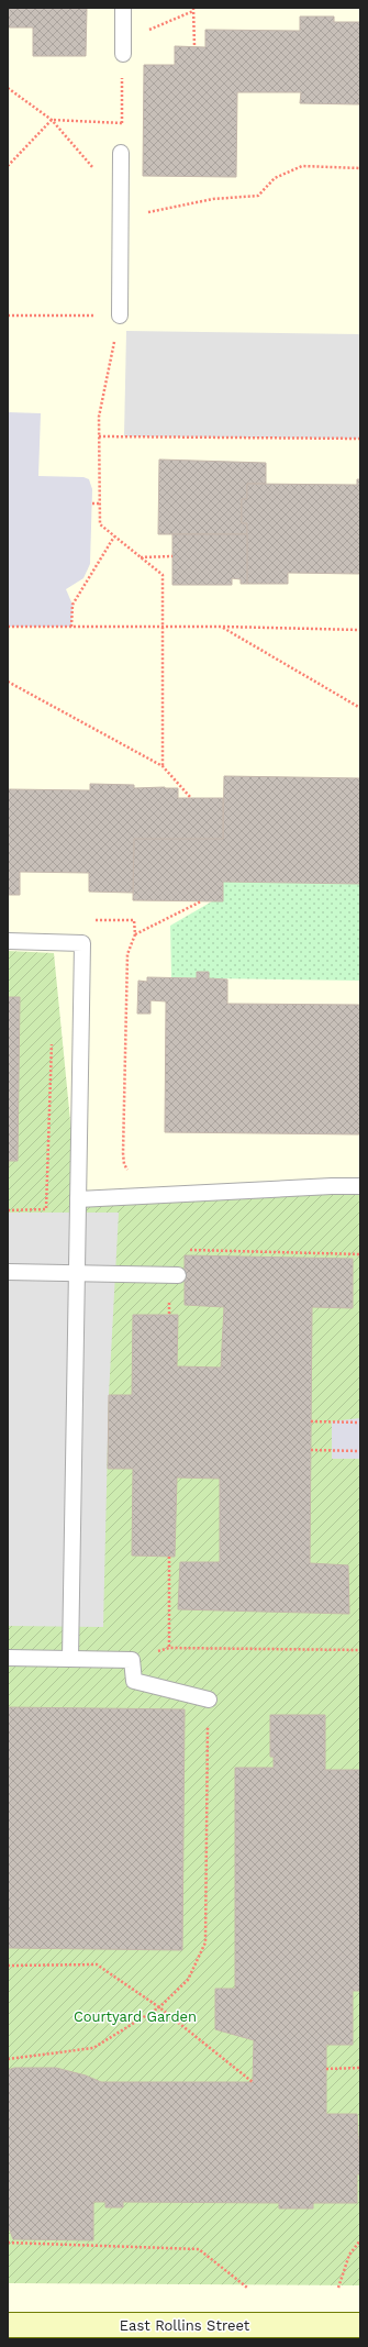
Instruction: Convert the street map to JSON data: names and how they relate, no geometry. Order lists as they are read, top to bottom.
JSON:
{
  "streets": {
    "street": ["East Rollins Street"]
  },
  "parks": ["Courtyard Garden"]
}
